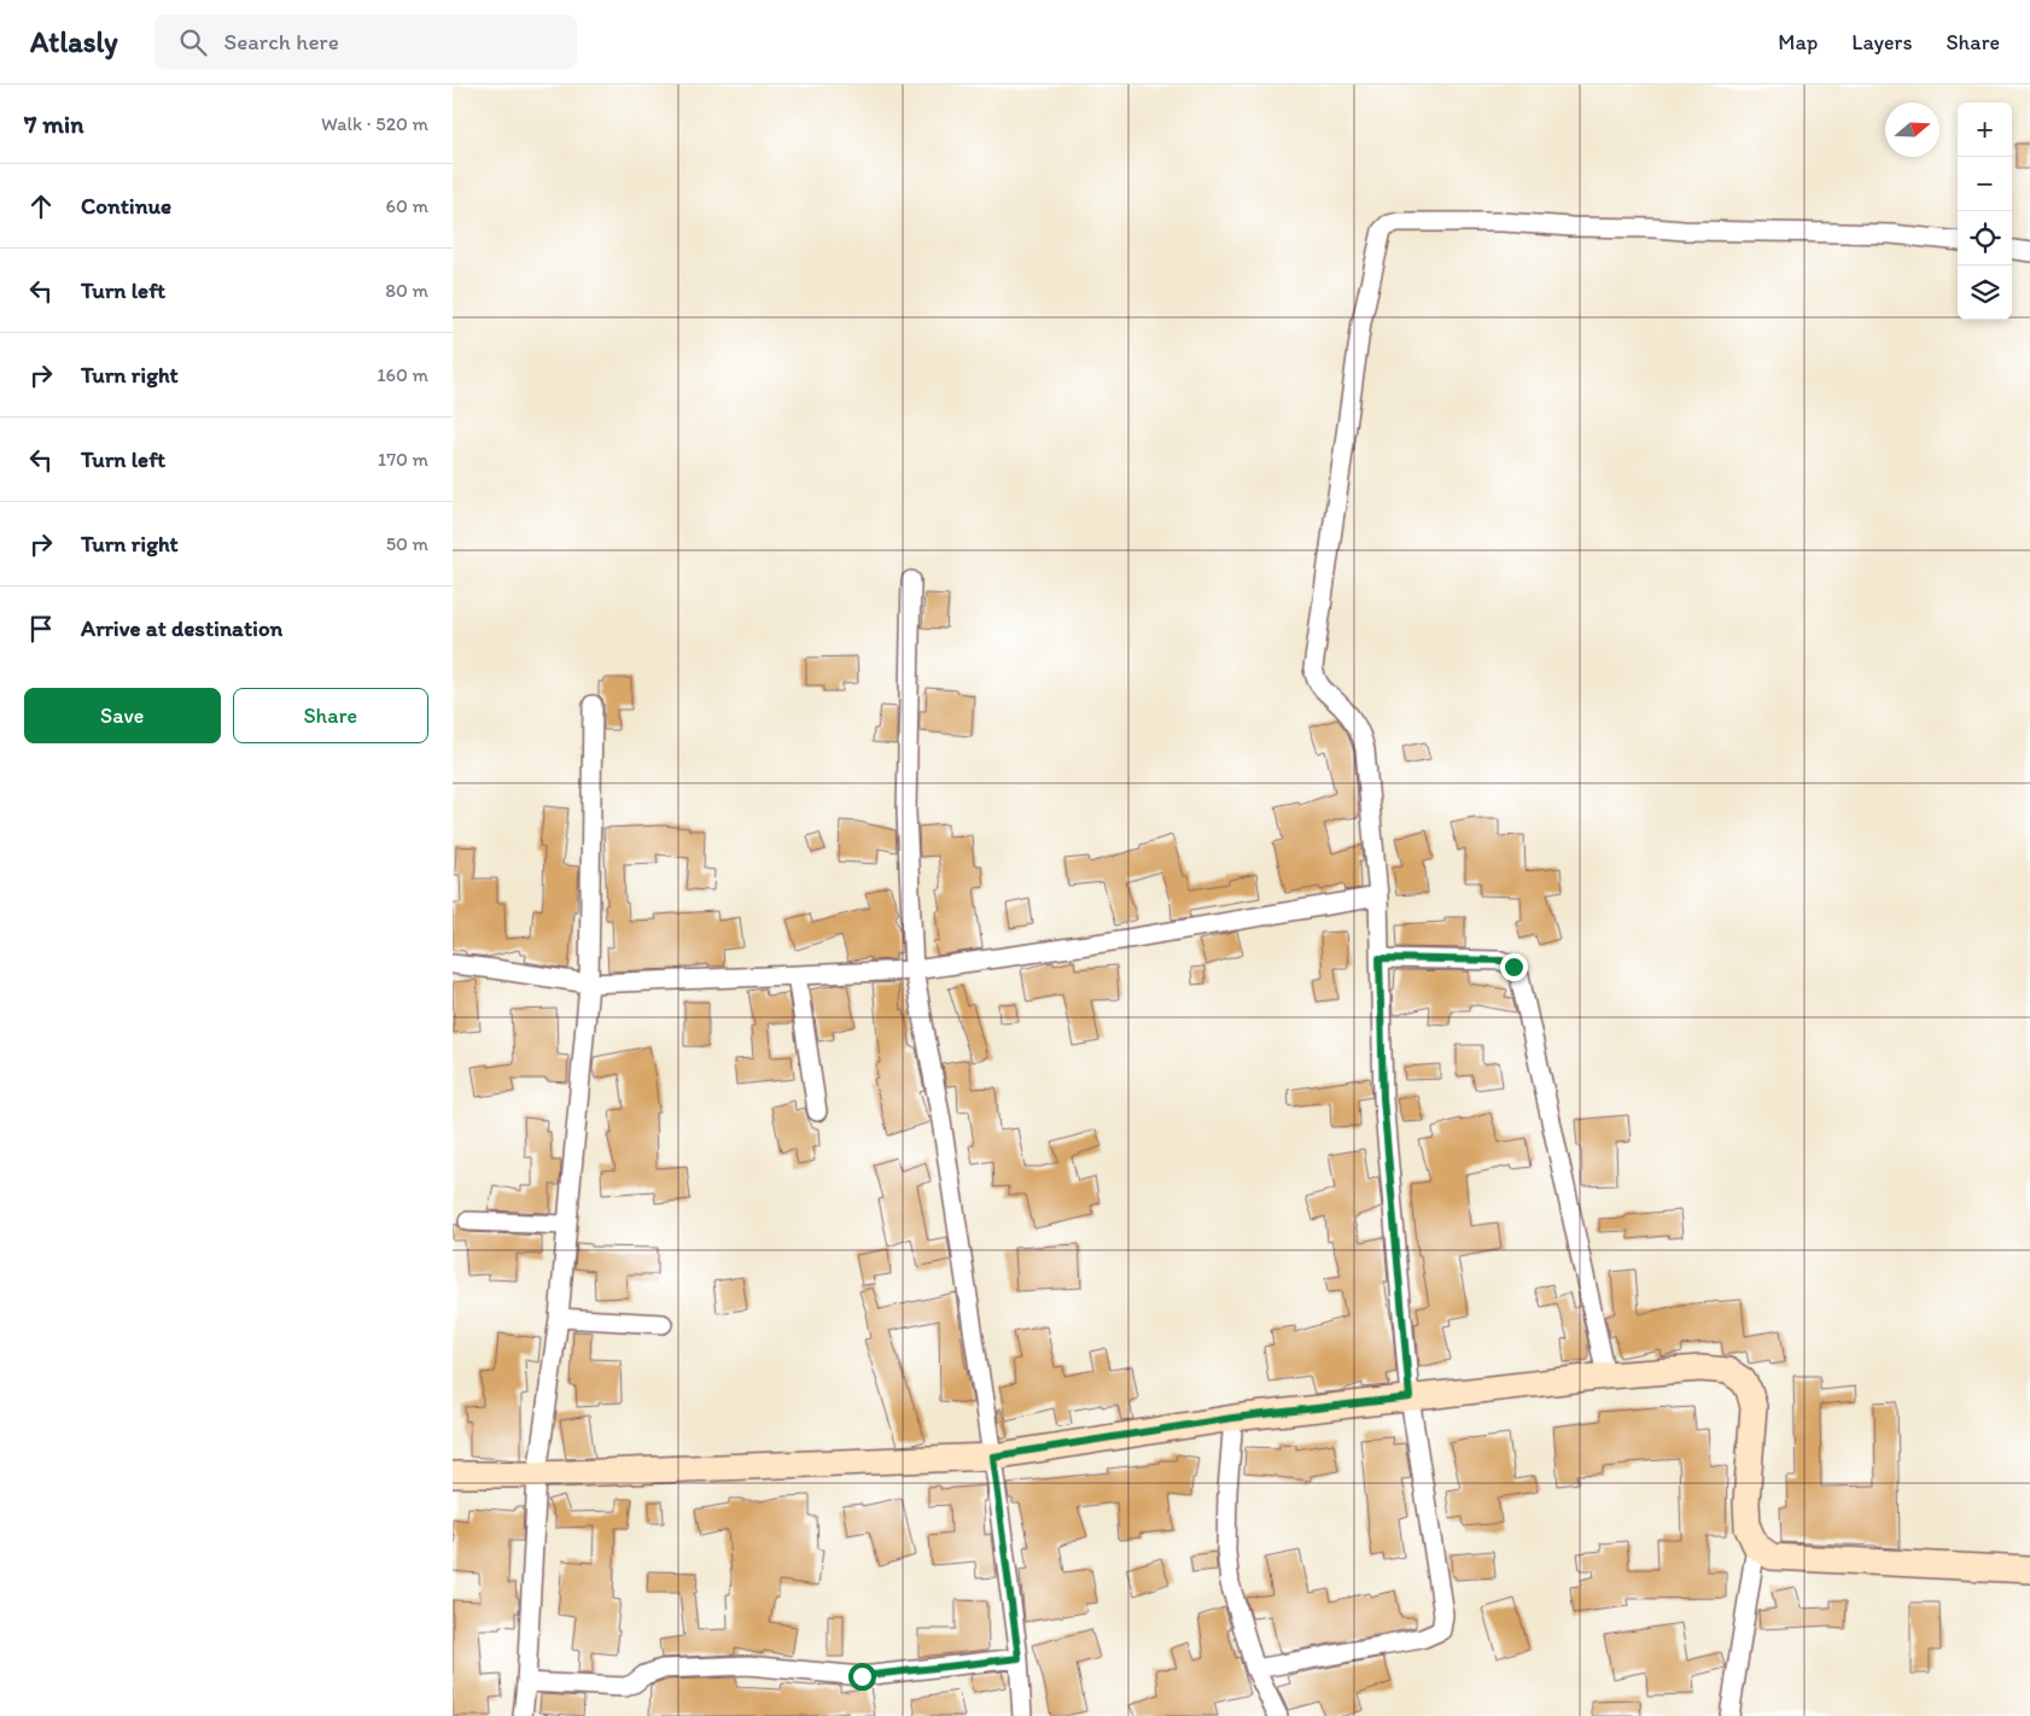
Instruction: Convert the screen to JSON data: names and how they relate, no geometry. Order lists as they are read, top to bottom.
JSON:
{
  "north": "right",
  "page": {
    "header": "Atlasly",
    "search": "Search here",
    "nav": ["Map", "Layers", "Share"],
    "heading": ["7 min", "Walk · 520 m"],
    "map_buttons": ["+", "−"],
    "list": [
      ["Continue", "60 m"],
      ["Turn left", "80 m"],
      ["Turn right", "160 m"],
      ["Turn left", "170 m"],
      ["Turn right", "50 m"],
      "Arrive at destination"
    ],
    "buttons": ["Save", "Share"]
  }
}
